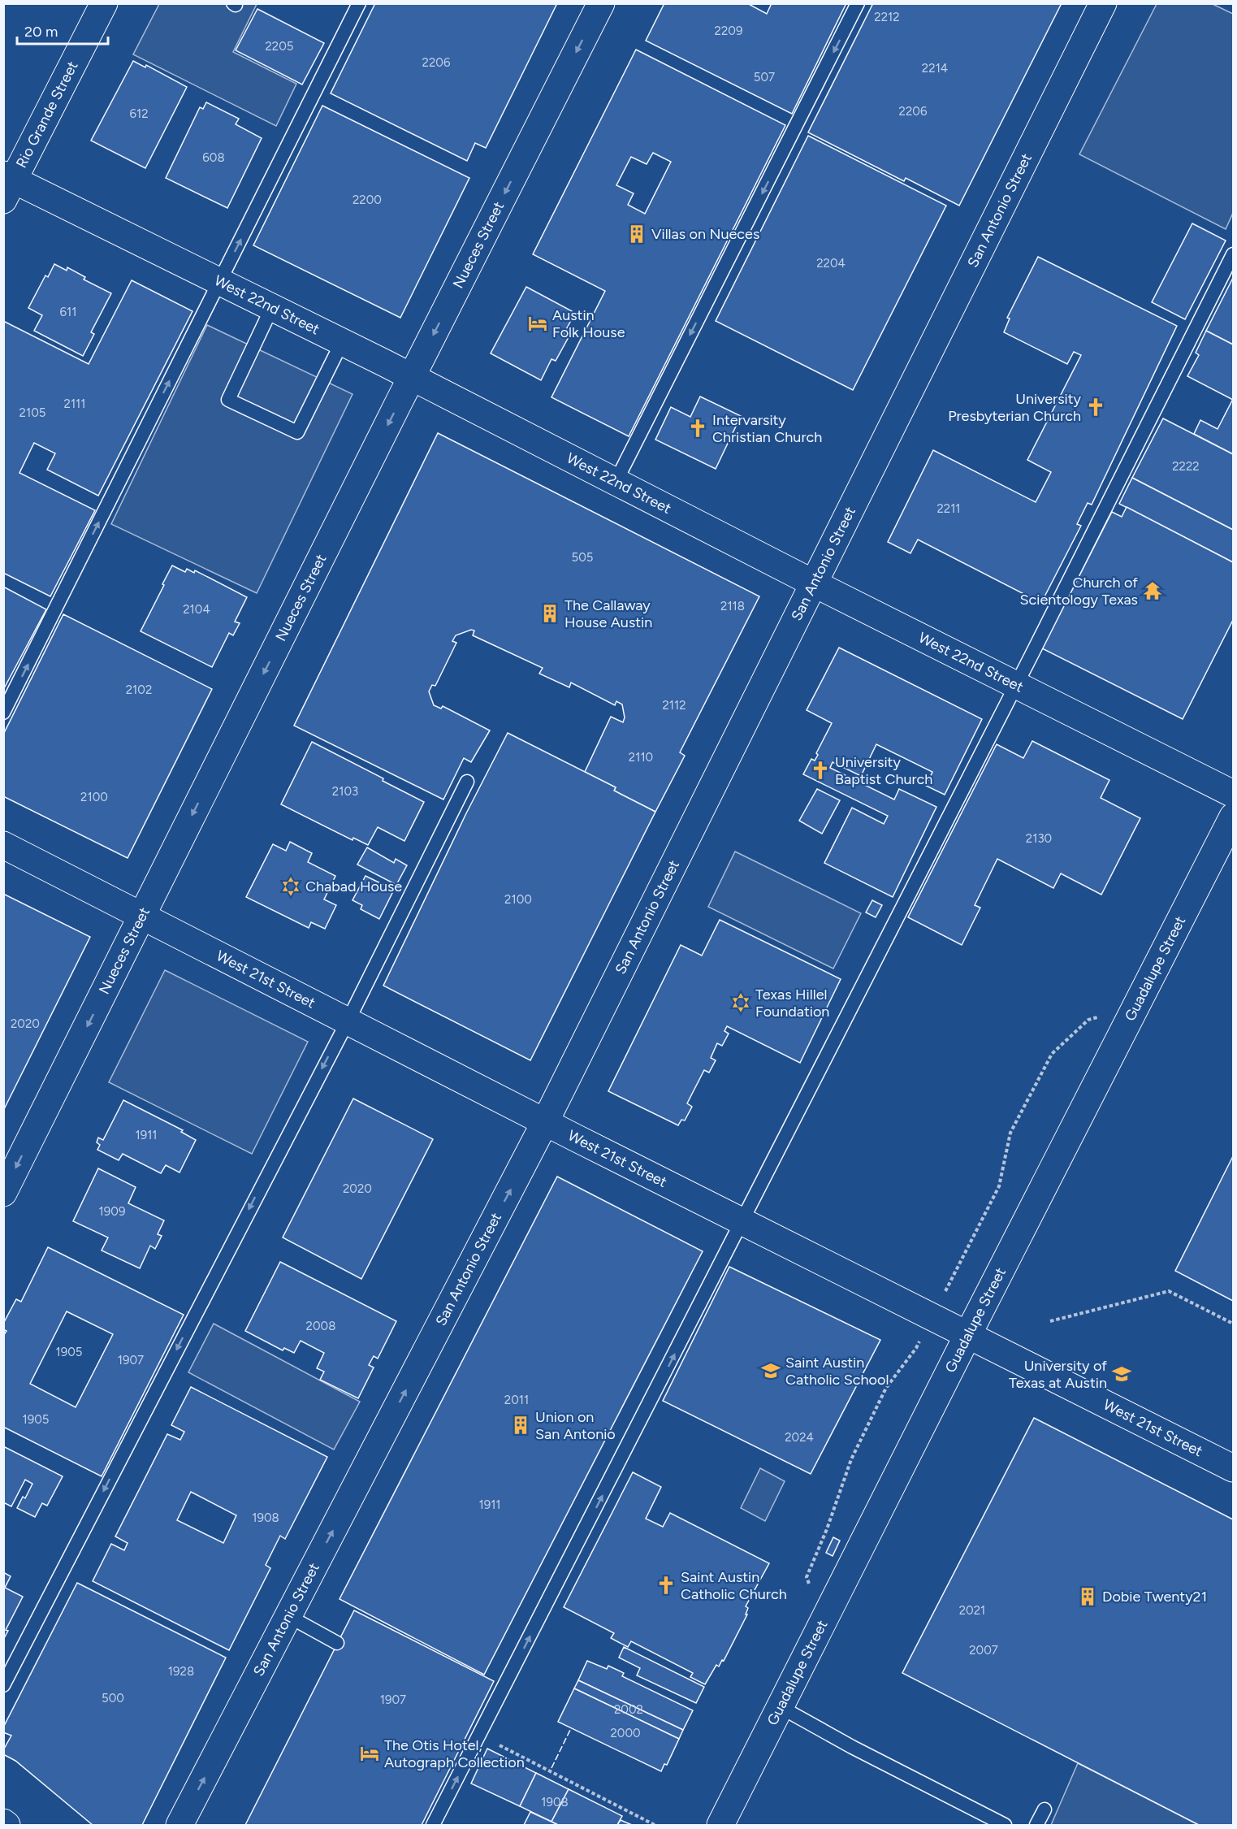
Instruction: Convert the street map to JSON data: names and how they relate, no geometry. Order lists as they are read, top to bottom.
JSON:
{
  "streets": {
    "street": [
      "Rio Grande Street",
      "San Antonio Street",
      "Nueces Street",
      "West 22nd Street",
      "Guadalupe Street",
      "West 21st Street"
    ]
  },
  "crossings": [
    ["Rio Grande Street", "West 22nd Street"],
    ["San Antonio Street", "West 22nd Street"],
    ["San Antonio Street", "West 21st Street"],
    ["Nueces Street", "West 22nd Street"],
    ["Nueces Street", "West 21st Street"],
    ["Guadalupe Street", "West 21st Street"]
  ],
  "one_way": ["San Antonio Street", "Nueces Street"],
  "places": {
    "building": [
      "Villas on Nueces",
      "The Callaway House Austin",
      "Union on San Antonio",
      "Dobie Twenty21"
    ],
    "hotel": ["Austin Folk House", "The Otis Hotel, Autograph Collection"],
    "church": [
      "University Presbyterian Church",
      "Intervarsity Christian Church",
      "University Baptist Church",
      "Saint Austin Catholic Church"
    ],
    "temple": ["Church of Scientology Texas"],
    "synagogue": ["Chabad House", "Texas Hillel Foundation"],
    "school or university": ["Saint Austin Catholic School", "University of Texas at Austin"]
  },
  "house_numbers": [
    "2212",
    "2209",
    "2205",
    "2206",
    "2214",
    "507",
    "2206",
    "612",
    "608",
    "2200",
    "2204",
    "611",
    "2111",
    "2105",
    "2222",
    "2211",
    "505",
    "2118",
    "2104",
    "2102",
    "2112",
    "2110",
    "2103",
    "2100",
    "2130",
    "2100",
    "2020",
    "1911",
    "2020",
    "1909",
    "2008",
    "1905",
    "1907",
    "2011",
    "1905",
    "2024",
    "1911",
    "1908",
    "2021",
    "2007",
    "1928",
    "500",
    "1907",
    "2002",
    "2000",
    "1908"
  ],
  "scale_bar": "20 m"
}
